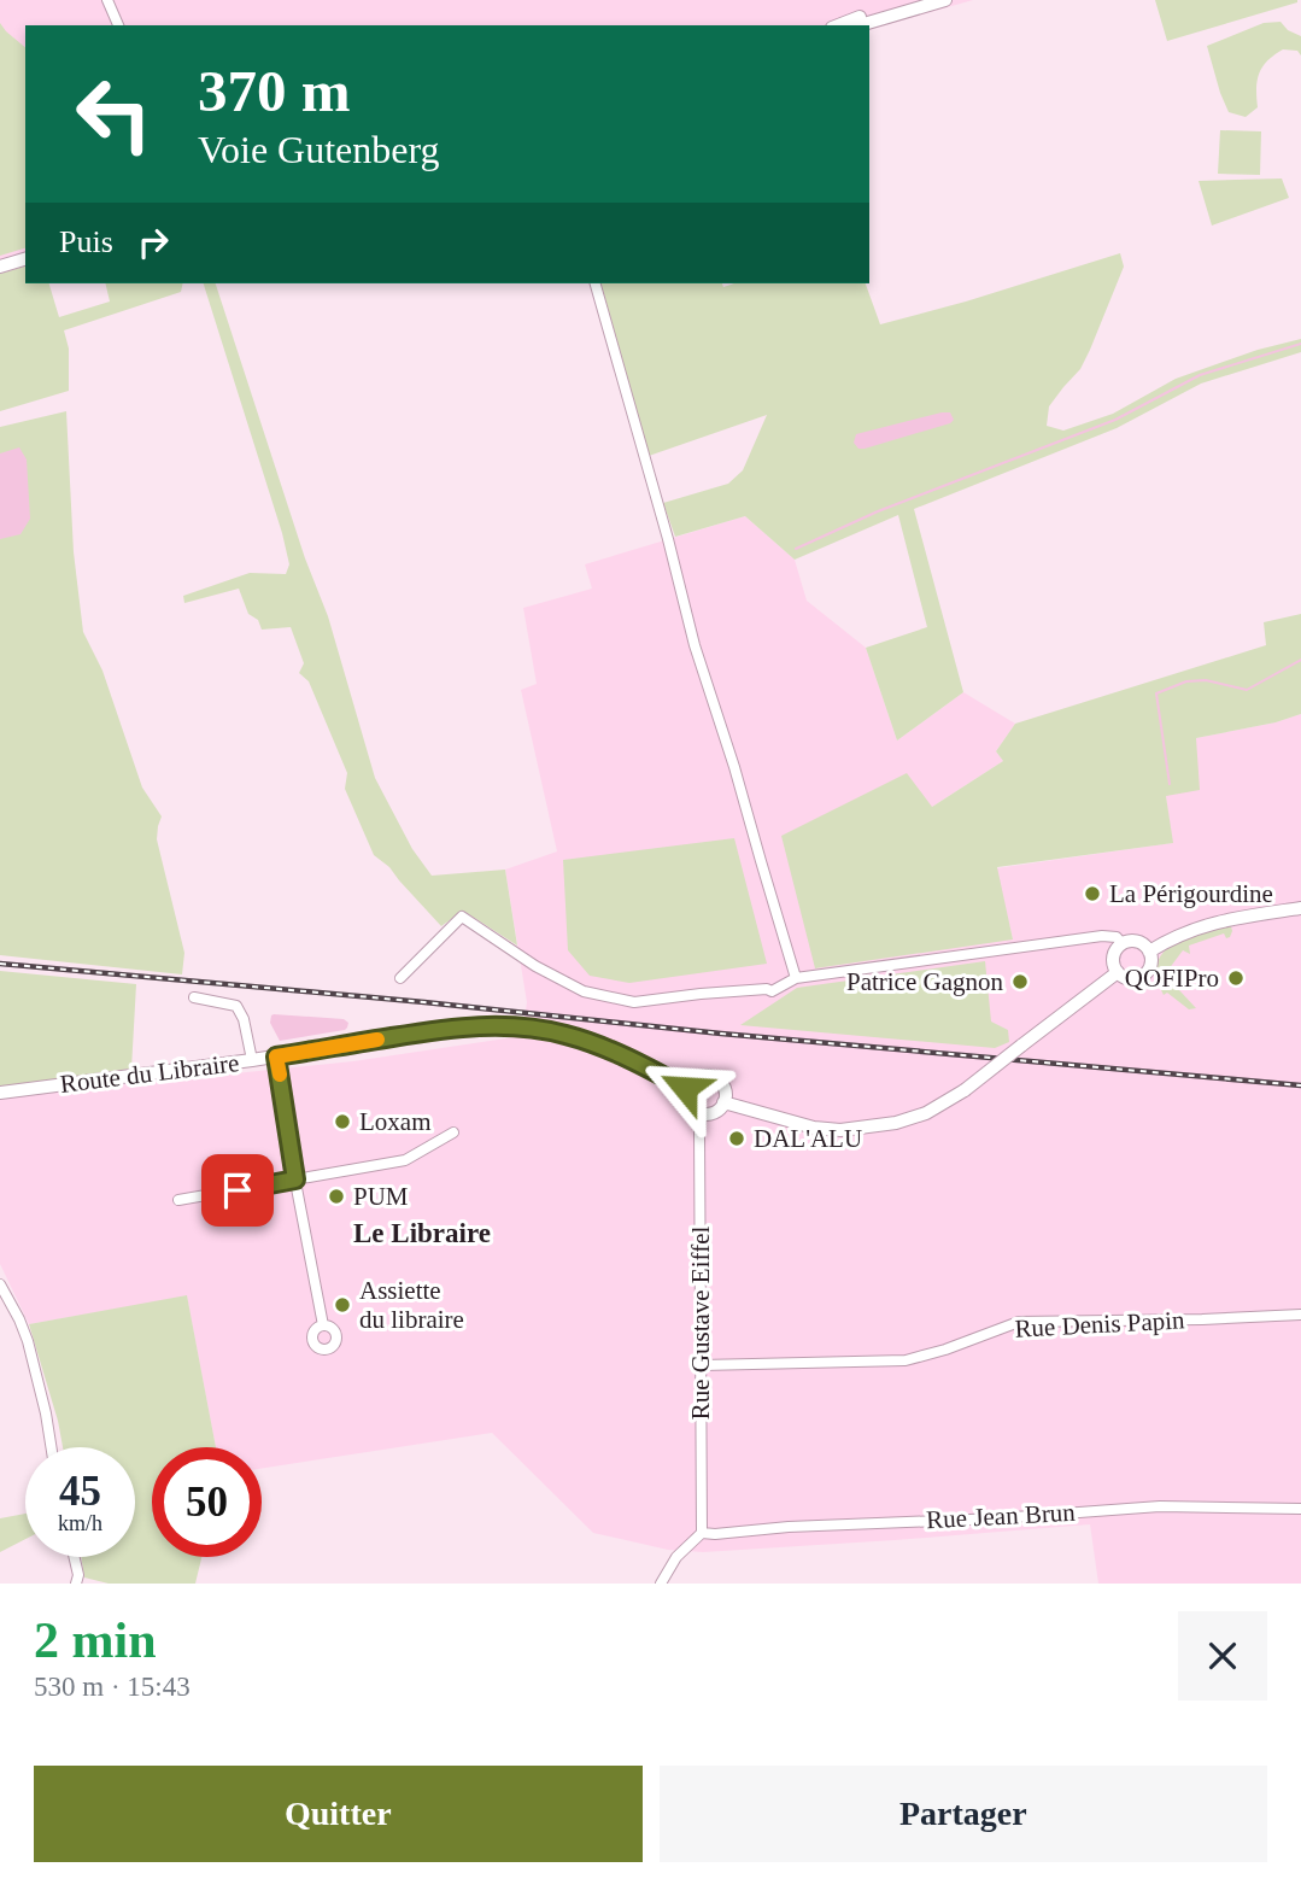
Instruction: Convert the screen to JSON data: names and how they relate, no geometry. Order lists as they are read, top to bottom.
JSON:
{
  "streets": {
    "main road": ["Route du Libraire"],
    "street": ["Rue Gustave Eiffel", "Rue Denis Papin", "Rue Jean Brun"]
  },
  "crossings": [
    ["Route du Libraire", "Rue Gustave Eiffel"],
    ["Rue Gustave Eiffel", "Rue Denis Papin"],
    ["Rue Gustave Eiffel", "Rue Jean Brun"]
  ],
  "districts": ["Le Libraire"],
  "places": [
    "La Périgourdine",
    "QOFIPro",
    "Patrice Gagnon",
    "Loxam",
    "DAL'ALU",
    "PUM",
    "Assiette du libraire"
  ],
  "page": {
    "turn": ["370 m", "Voie Gutenberg"],
    "then": "Puis",
    "speed": "45 km/h",
    "limit": "50",
    "heading": ["2 min", "530 m · 15:43"],
    "buttons": ["Quitter", "Partager"]
  }
}
